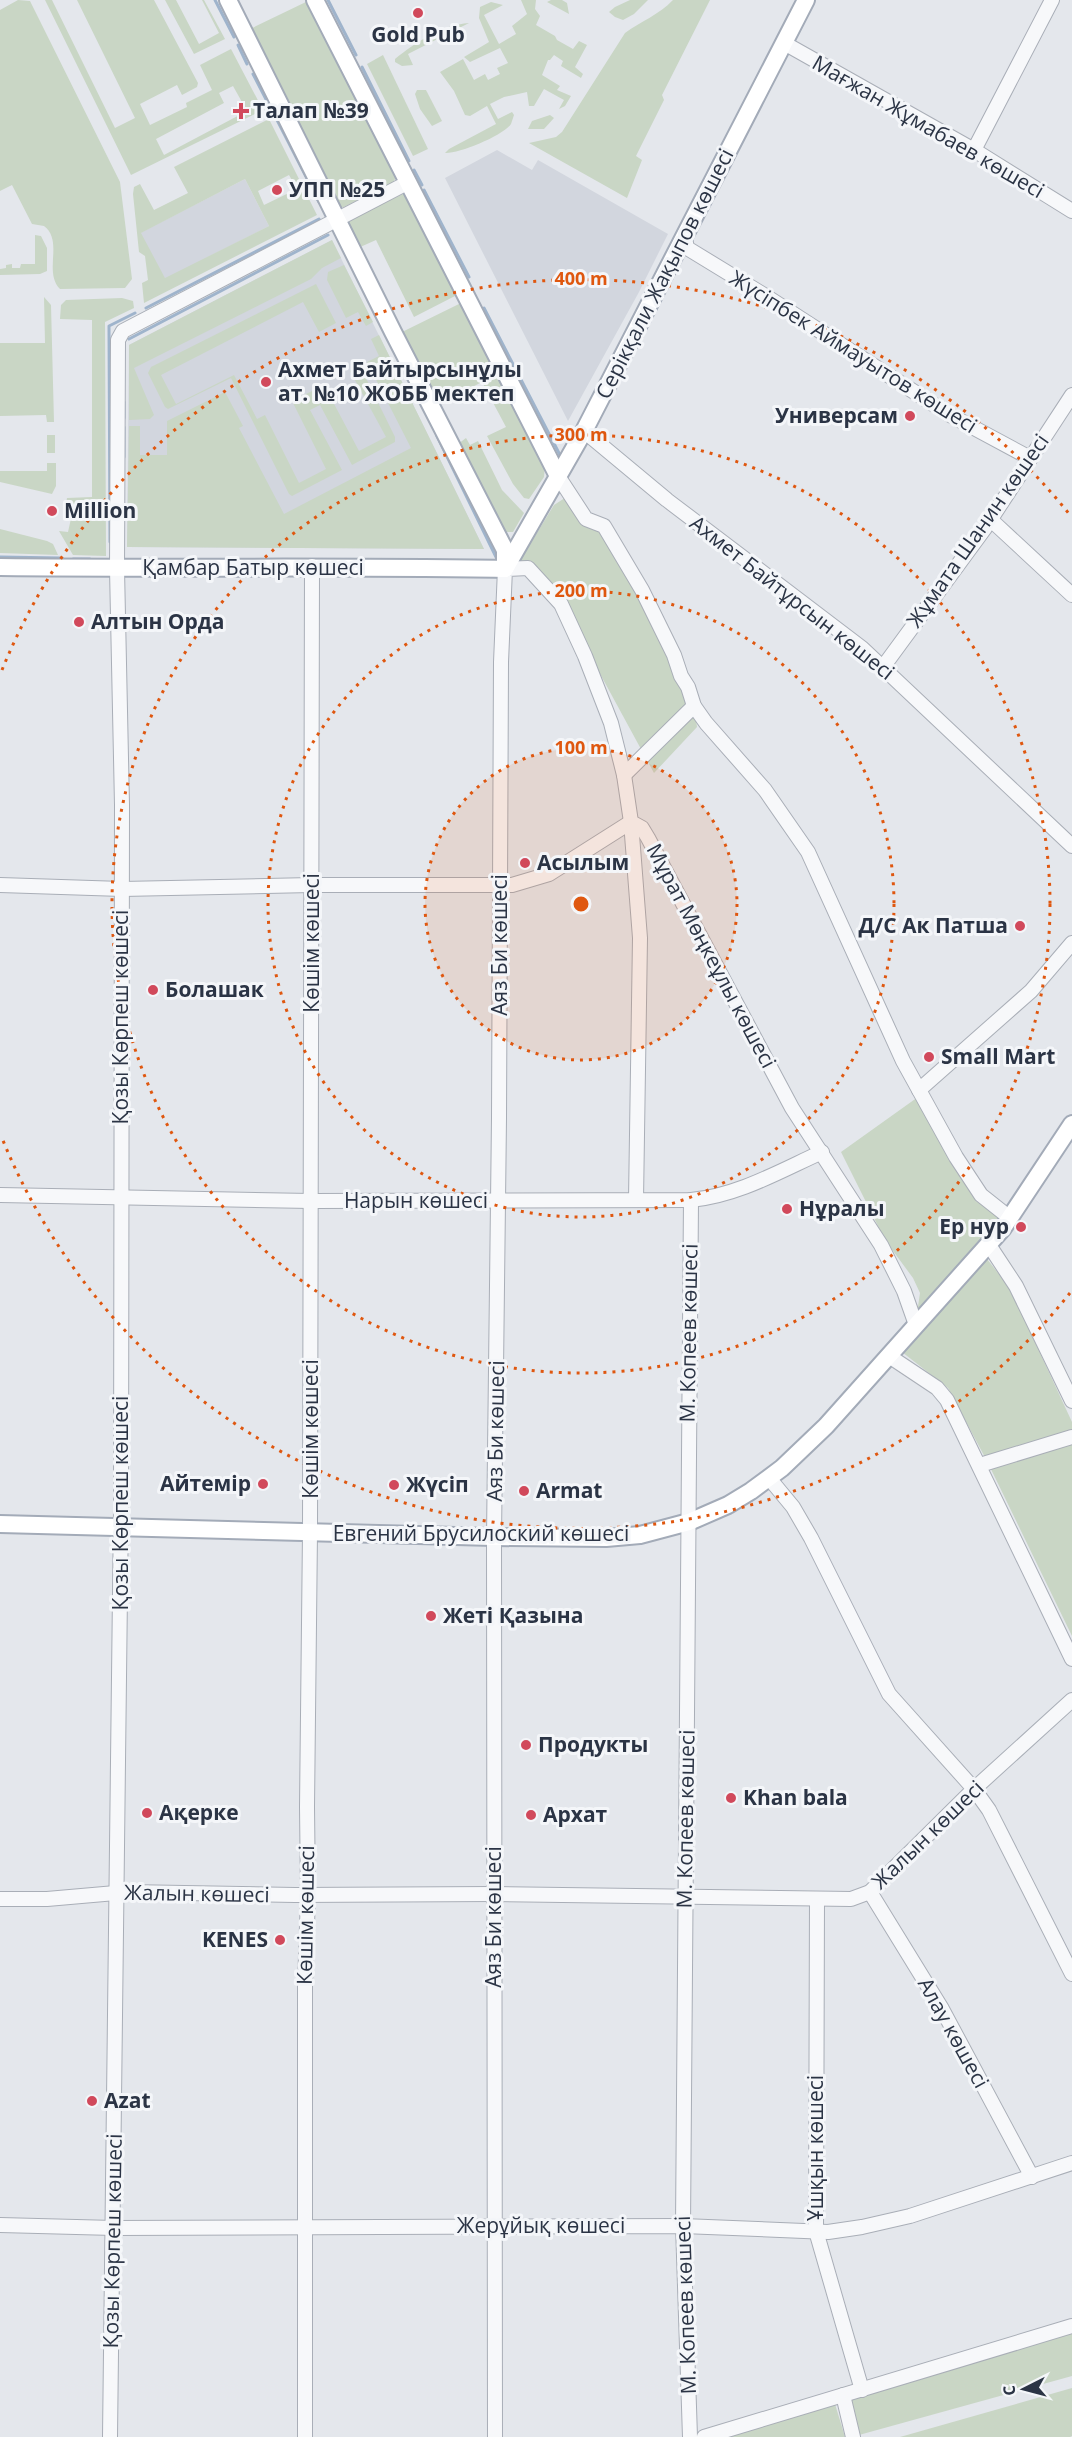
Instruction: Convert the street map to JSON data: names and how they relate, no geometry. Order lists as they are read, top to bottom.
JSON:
{
  "streets": {
    "main road": ["Серікқали Жақыпов көшесі", "Қамбар Батыр көшесі", "Евгений Брусилоский көшесі"],
    "street": [
      "Мағжан Жұмабаев көшесі",
      "Жүсіпбек Аймауытов көшесі",
      "Жұмата Шанин көшесі",
      "Ахмет Байтұрсын көшесі",
      "Көшім көшесі",
      "Аяз Би көшесі",
      "Мұрат Мөңкеұлы көшесі",
      "Қозы Көрпеш көшесі",
      "Нарын көшесі",
      "М. Копеев көшесі",
      "Жалын көшесі",
      "Алау көшесі",
      "Ұшқын көшесі",
      "Жерұйық көшесі"
    ]
  },
  "crossings": [
    ["Мағжан Жұмабаев көшесі", "Серікқали Жақыпов көшесі"],
    ["Серікқали Жақыпов көшесі", "Жүсіпбек Аймауытов көшесі"],
    ["Серікқали Жақыпов көшесі", "Қамбар Батыр көшесі"],
    ["Серікқали Жақыпов көшесі", "Ахмет Байтұрсын көшесі"],
    ["Серікқали Жақыпов көшесі", "Аяз Би көшесі"],
    ["Серікқали Жақыпов көшесі", "Мұрат Мөңкеұлы көшесі"],
    ["Жүсіпбек Аймауытов көшесі", "Жұмата Шанин көшесі"],
    ["Жұмата Шанин көшесі", "Ахмет Байтұрсын көшесі"],
    ["Қамбар Батыр көшесі", "Көшім көшесі"],
    ["Қамбар Батыр көшесі", "Аяз Би көшесі"],
    ["Қамбар Батыр көшесі", "Мұрат Мөңкеұлы көшесі"],
    ["Қамбар Батыр көшесі", "Қозы Көрпеш көшесі"],
    ["Көшім көшесі", "Нарын көшесі"],
    ["Көшім көшесі", "Евгений Брусилоский көшесі"],
    ["Көшім көшесі", "Жалын көшесі"],
    ["Көшім көшесі", "Жерұйық көшесі"],
    ["Аяз Би көшесі", "Мұрат Мөңкеұлы көшесі"],
    ["Аяз Би көшесі", "Нарын көшесі"],
    ["Аяз Би көшесі", "Евгений Брусилоский көшесі"],
    ["Аяз Би көшесі", "Жалын көшесі"],
    ["Аяз Би көшесі", "Жерұйық көшесі"],
    ["Мұрат Мөңкеұлы көшесі", "Нарын көшесі"],
    ["Мұрат Мөңкеұлы көшесі", "Евгений Брусилоский көшесі"],
    ["Қозы Көрпеш көшесі", "Нарын көшесі"],
    ["Қозы Көрпеш көшесі", "Евгений Брусилоский көшесі"],
    ["Қозы Көрпеш көшесі", "Жалын көшесі"],
    ["Қозы Көрпеш көшесі", "Жерұйық көшесі"],
    ["Нарын көшесі", "М. Копеев көшесі"],
    ["М. Копеев көшесі", "Евгений Брусилоский көшесі"],
    ["М. Копеев көшесі", "Жалын көшесі"],
    ["М. Копеев көшесі", "Жерұйық көшесі"],
    ["Жалын көшесі", "Алау көшесі"],
    ["Жалын көшесі", "Ұшқын көшесі"],
    ["Алау көшесі", "Жерұйық көшесі"],
    ["Ұшқын көшесі", "Жерұйық көшесі"]
  ],
  "places": {
    "other": [
      "Gold Pub",
      "УПП №25",
      "Ахмет Байтырсынұлы ат. №10 ЖОББ мектеп",
      "Универсам",
      "Million",
      "Алтын Орда",
      "Асылым",
      "Д/С Ак Патша",
      "Болашак",
      "Small Mart",
      "Нұралы",
      "Ер нур",
      "Айтемір",
      "Жүсіп",
      "Armat",
      "Жеті Қазына",
      "Продукты",
      "Khan bala",
      "Ақерке",
      "Архат",
      "KENES",
      "Azat"
    ],
    "health": ["Талап №39"]
  },
  "north": "left",
  "rings": [
    "400 m",
    "300 m",
    "200 m",
    "100 m"
  ]
}
